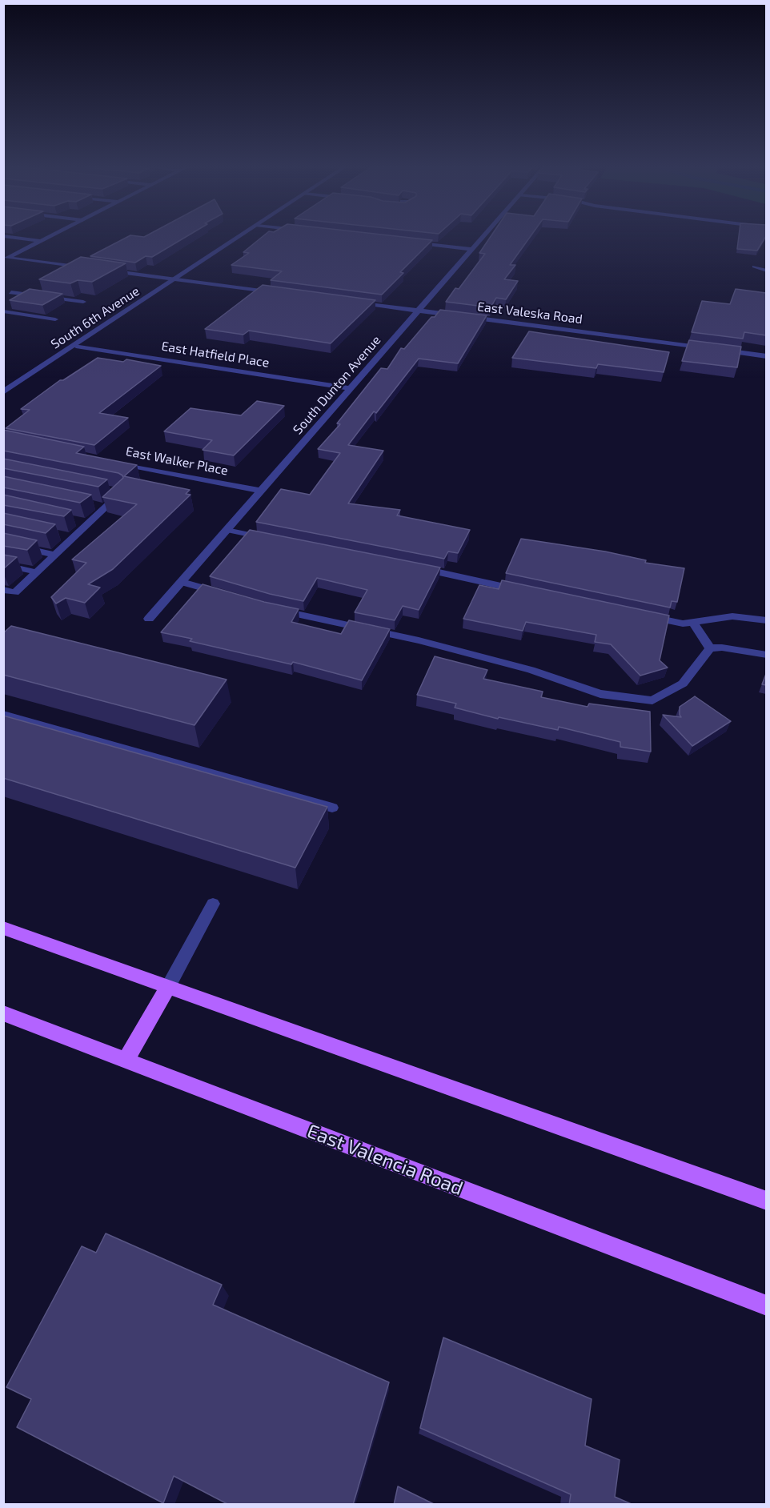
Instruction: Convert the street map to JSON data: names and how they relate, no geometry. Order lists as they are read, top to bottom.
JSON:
{
  "streets": {
    "main road": ["East Valencia Road"],
    "street": [
      "East Valeska Road",
      "South 6th Avenue",
      "East Hatfield Place",
      "South Dunton Avenue",
      "East Walker Place"
    ]
  },
  "crossings": [
    ["East Valeska Road", "South Dunton Avenue"],
    ["South 6th Avenue", "East Hatfield Place"],
    ["East Hatfield Place", "South Dunton Avenue"],
    ["South Dunton Avenue", "East Walker Place"]
  ]
}
